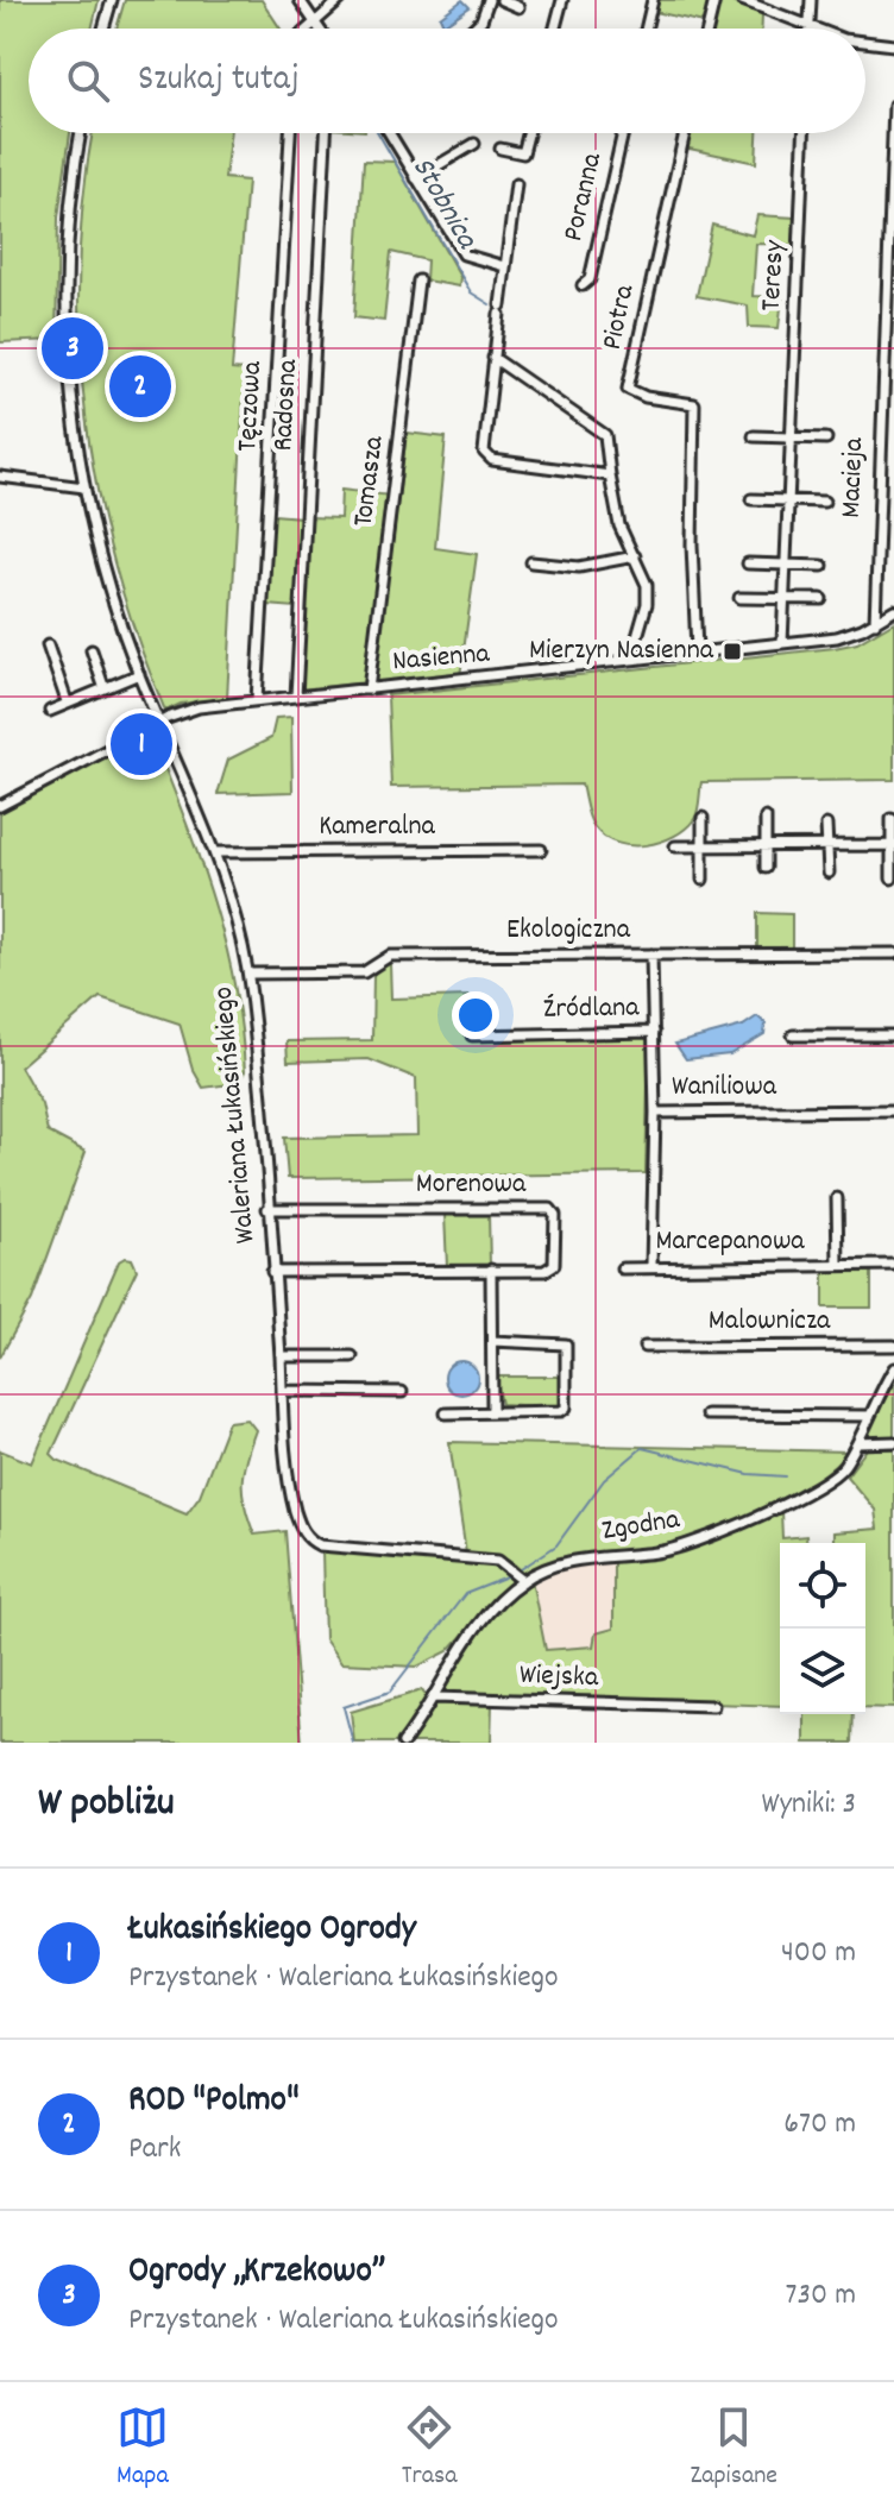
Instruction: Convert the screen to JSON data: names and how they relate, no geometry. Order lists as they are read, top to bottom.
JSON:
{
  "streets": {
    "street": [
      "Poranna",
      "Teresy",
      "Piotra",
      "Radosna",
      "Tęczowa",
      "Macieja",
      "Tomasza",
      "Nasienna",
      "Kameralna",
      "Ekologiczna",
      "Źródlana",
      "Waniliowa",
      "Waleriana Łukasińskiego",
      "Morenowa",
      "Marcepanowa",
      "Malownicza",
      "Zgodna",
      "Wiejska"
    ]
  },
  "crossings": [
    ["Teresy", "Nasienna"],
    ["Piotra", "Nasienna"],
    ["Radosna", "Nasienna"],
    ["Tęczowa", "Nasienna"],
    ["Macieja", "Nasienna"],
    ["Tomasza", "Nasienna"],
    ["Nasienna", "Waleriana Łukasińskiego"],
    ["Kameralna", "Waleriana Łukasińskiego"],
    ["Ekologiczna", "Waniliowa"],
    ["Ekologiczna", "Waleriana Łukasińskiego"],
    ["Źródlana", "Waniliowa"],
    ["Waleriana Łukasińskiego", "Morenowa"],
    ["Waleriana Łukasińskiego", "Zgodna"],
    ["Zgodna", "Wiejska"]
  ],
  "water": ["Stobnica"],
  "places": {
    "transit": ["Mierzyn Nasienna"]
  },
  "page": {
    "search": "Szukaj tutaj",
    "pins": ["3", "2", "1"],
    "heading": ["W pobliżu", "Wyniki: 3"],
    "list": [
      {
        "mark": "1",
        "name": "Łukasińskiego Ogrody",
        "note": "Przystanek · Waleriana Łukasińskiego",
        "value": "400 m"
      },
      {
        "mark": "2",
        "name": "ROD \"Polmo\"",
        "note": "Park",
        "value": "670 m"
      },
      {
        "mark": "3",
        "name": "Ogrody „Krzekowo”",
        "note": "Przystanek · Waleriana Łukasińskiego",
        "value": "730 m"
      }
    ],
    "nav": ["Mapa", "Trasa", "Zapisane"]
  }
}
